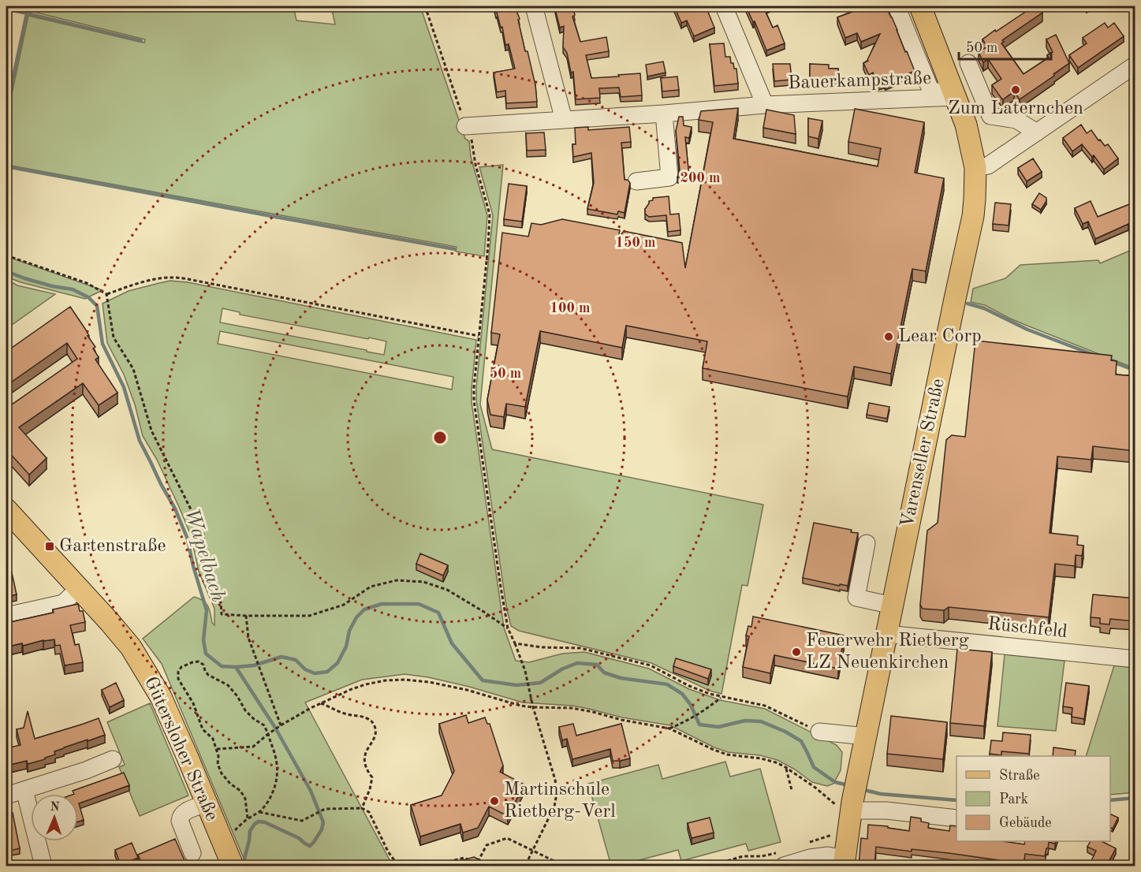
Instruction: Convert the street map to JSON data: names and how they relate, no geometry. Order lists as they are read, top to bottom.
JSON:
{
  "streets": {
    "main road": ["Varenseller Straße", "Gütersloher Straße"],
    "street": ["Bauerkampstraße", "Rüschfeld"]
  },
  "crossings": [
    ["Bauerkampstraße", "Varenseller Straße"],
    ["Varenseller Straße", "Rüschfeld"]
  ],
  "water": ["Wapelbach"],
  "places": {
    "other": [
      "Zum Laternchen",
      "Lear Corp",
      "Feuerwehr Rietberg LZ Neuenkirchen",
      "Martinschule Rietberg-Verl"
    ],
    "transit": ["Gartenstraße"]
  },
  "legend": ["Straße", "Park", "Gebäude"],
  "scale_bar": "50 m",
  "north": "top",
  "rings": [
    "200 m",
    "150 m",
    "100 m",
    "50 m"
  ]
}
